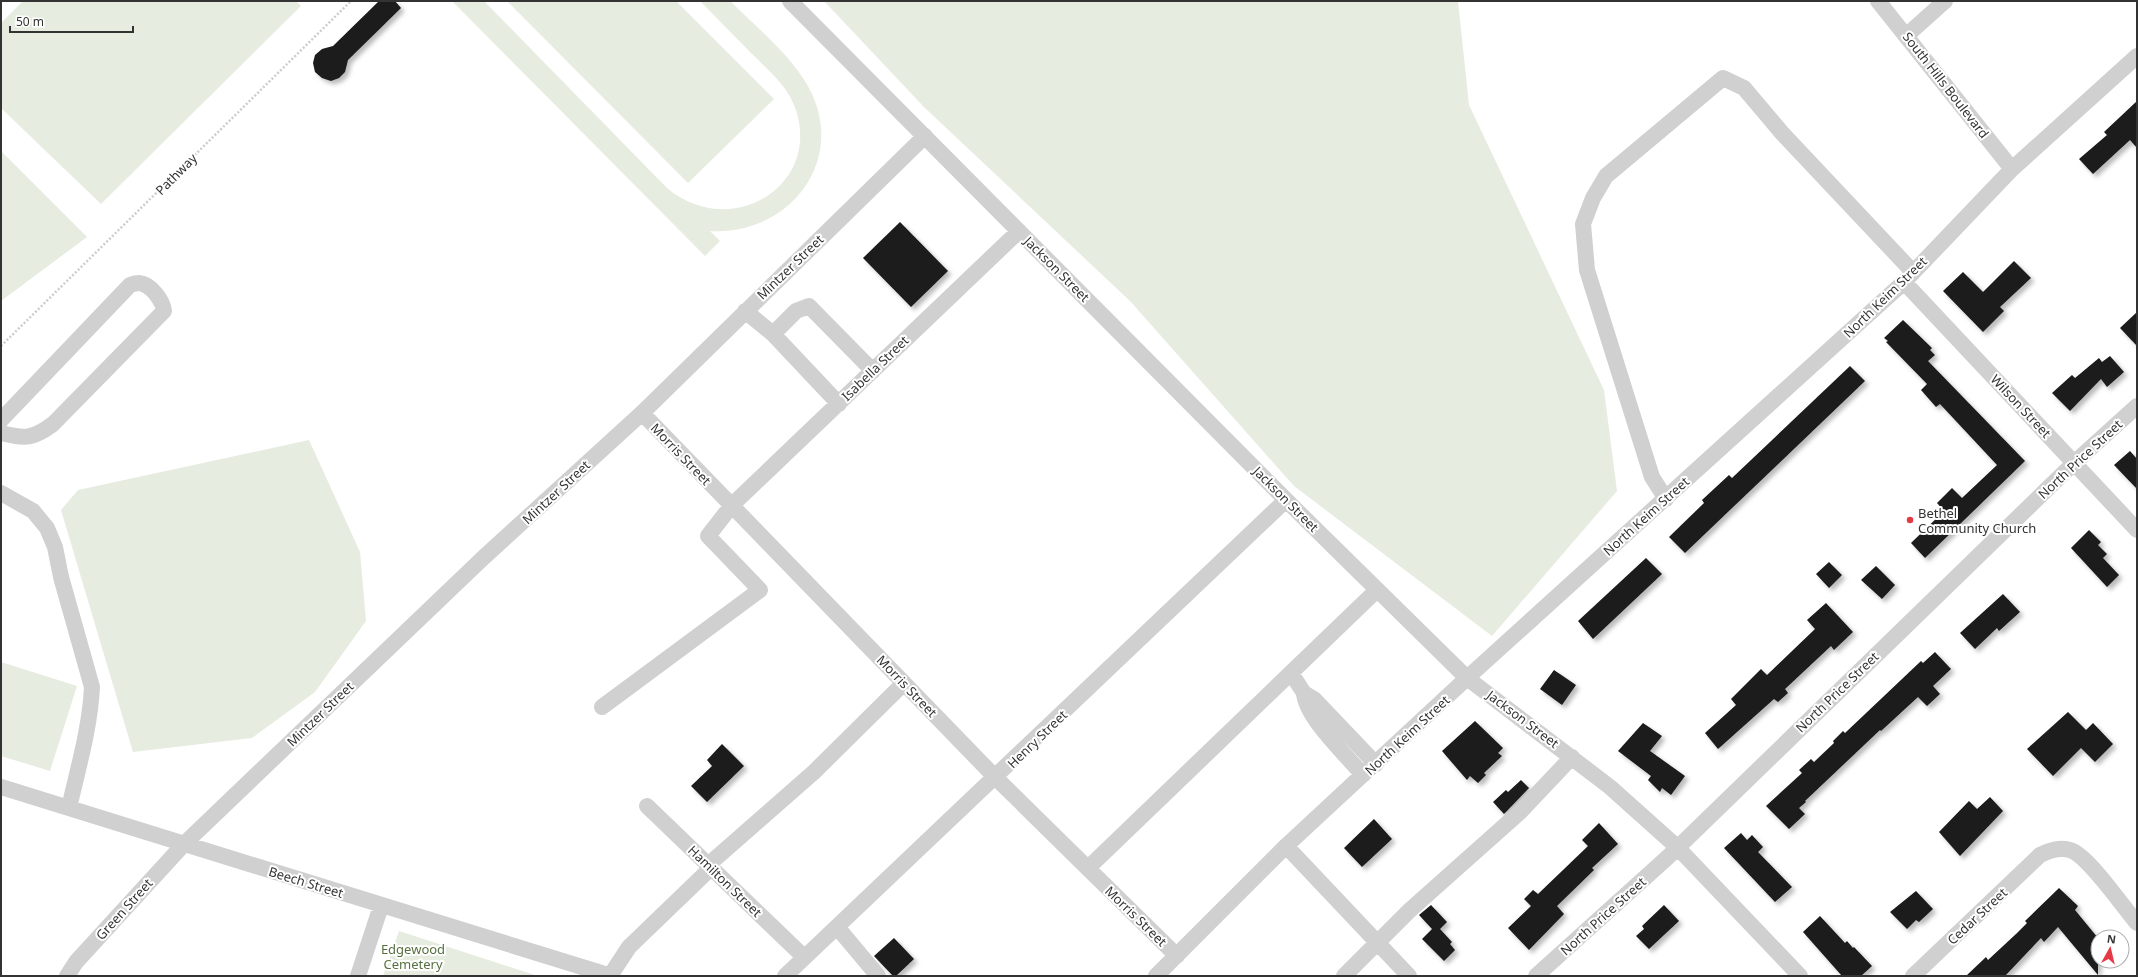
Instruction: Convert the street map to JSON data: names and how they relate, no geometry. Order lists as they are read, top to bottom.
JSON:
{
  "streets": {
    "street": [
      "South Hills Boulevard",
      "Mintzer Street",
      "Jackson Street",
      "North Keim Street",
      "Isabella Street",
      "Wilson Street",
      "Morris Street",
      "North Price Street",
      "Henry Street",
      "Hamilton Street",
      "Beech Street",
      "Green Street",
      "Cedar Street"
    ],
    "path": ["Pathway"]
  },
  "crossings": [
    ["South Hills Boulevard", "North Keim Street"],
    ["Mintzer Street", "Jackson Street"],
    ["Mintzer Street", "Morris Street"],
    ["Mintzer Street", "Beech Street"],
    ["Mintzer Street", "Green Street"],
    ["Jackson Street", "North Keim Street"],
    ["Jackson Street", "Isabella Street"],
    ["Jackson Street", "North Price Street"],
    ["Jackson Street", "Henry Street"],
    ["North Keim Street", "Wilson Street"],
    ["North Keim Street", "Morris Street"],
    ["Isabella Street", "Morris Street"],
    ["Wilson Street", "North Price Street"],
    ["Morris Street", "Henry Street"],
    ["Henry Street", "Hamilton Street"],
    ["Beech Street", "Green Street"]
  ],
  "parks": ["Edgewood Cemetery"],
  "places": ["Bethel Community Church"],
  "scale_bar": "50 m",
  "north": "top"
}
